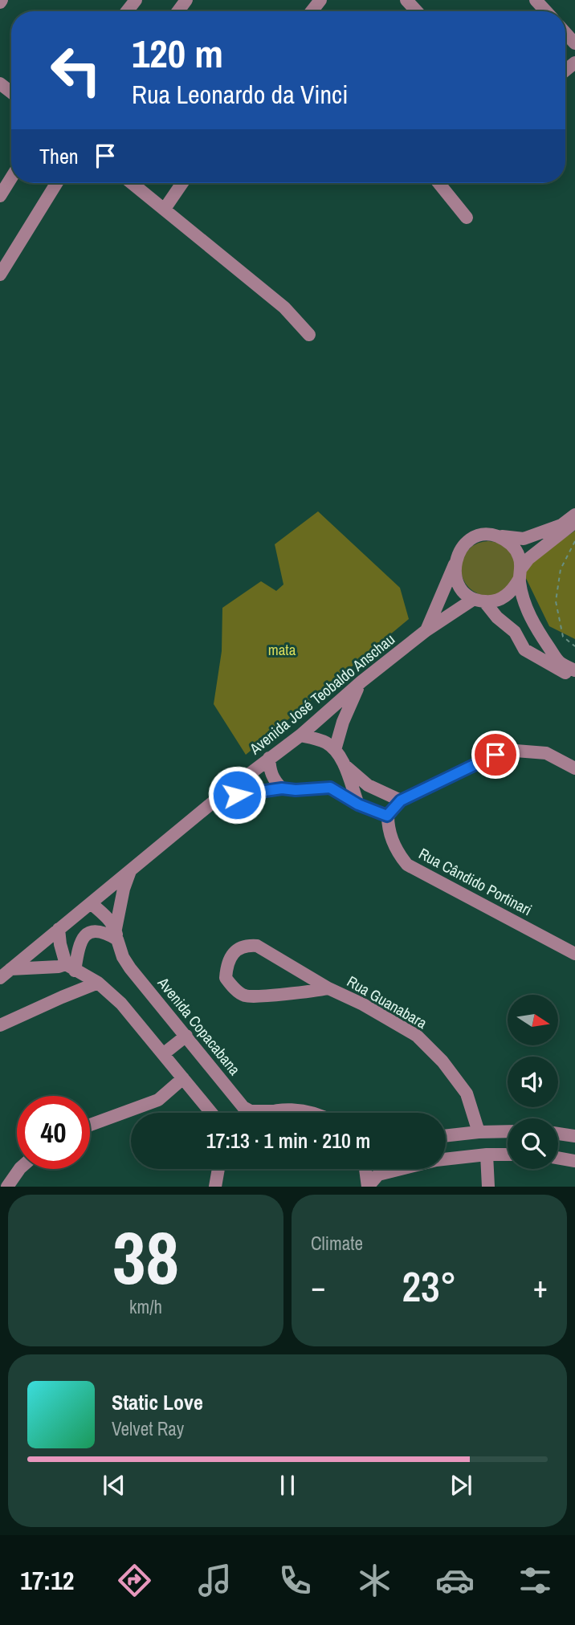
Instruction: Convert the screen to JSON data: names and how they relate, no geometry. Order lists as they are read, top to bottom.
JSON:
{
  "streets": {
    "street": [
      "Avenida José Teobaldo Anschau",
      "Rua Cândido Portinari",
      "Rua Guanabara",
      "Avenida Copacabana"
    ]
  },
  "crossings": [
    ["Avenida José Teobaldo Anschau", "Avenida Copacabana"]
  ],
  "parks": ["mata"],
  "north": "right",
  "page": {
    "turn": ["120 m", "Rua Leonardo da Vinci"],
    "then": "Then",
    "limit": "40",
    "trip": "17:13 · 1 min · 210 m",
    "tile": [
      ["38", "km/h"],
      "Climate"
    ],
    "heat": ["−", "23°", "+"],
    "song": ["Static Love", "Velvet Ray"],
    "tabs": "17:12"
  }
}
